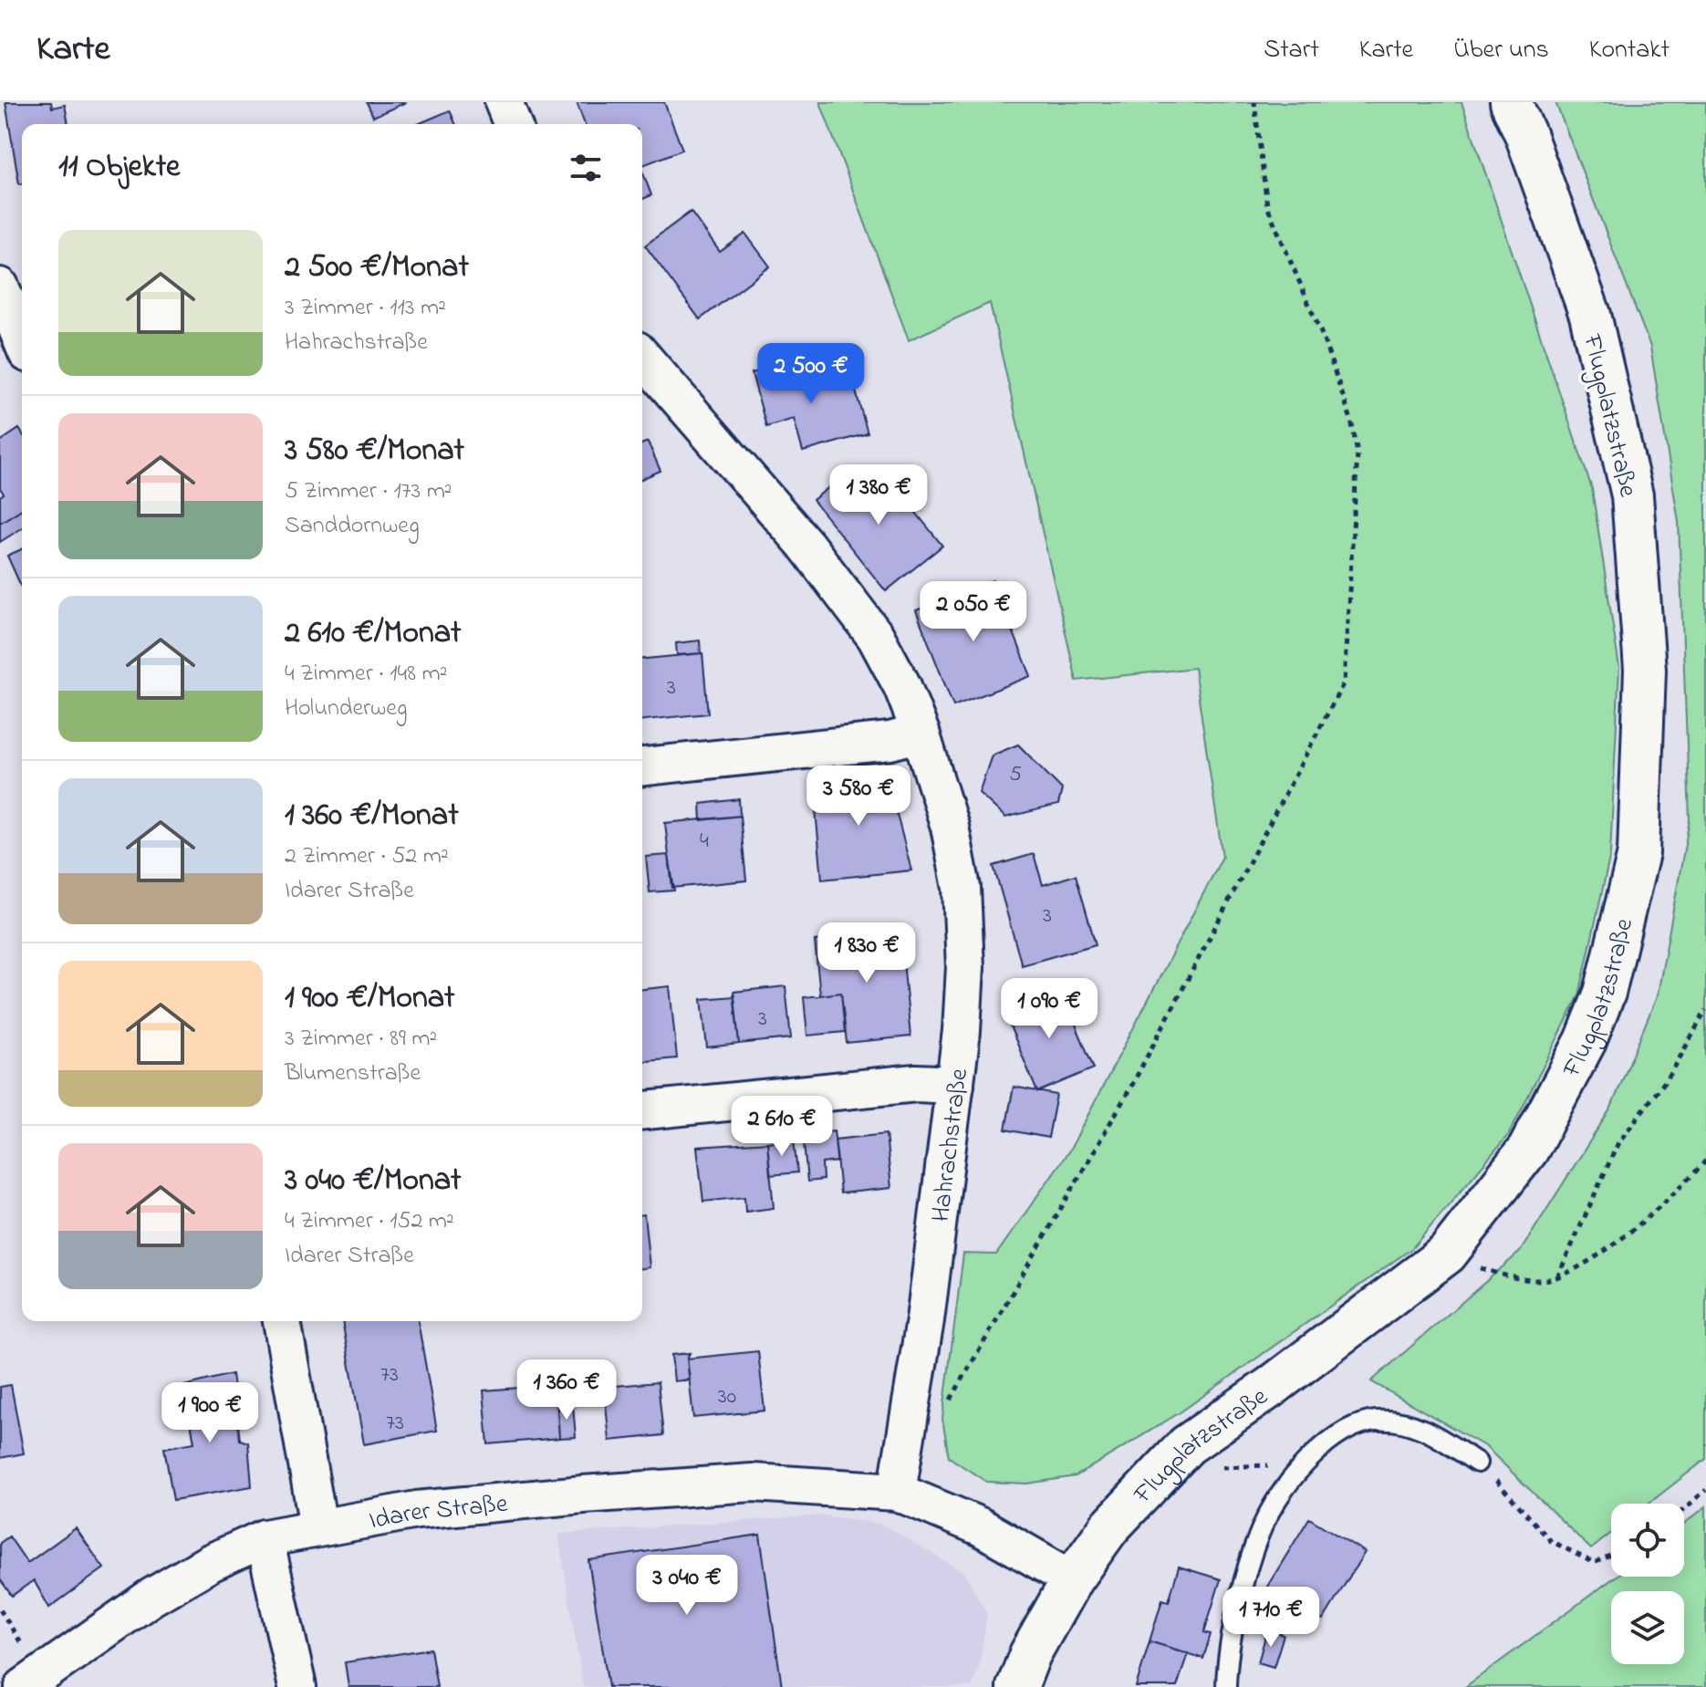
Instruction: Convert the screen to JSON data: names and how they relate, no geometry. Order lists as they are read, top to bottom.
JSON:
{
  "streets": {
    "street": ["Flugplatzstraße", "Hahrachstraße", "Idarer Straße"]
  },
  "crossings": [
    ["Hahrachstraße", "Idarer Straße"]
  ],
  "house_numbers": [
    "3",
    "5",
    "4",
    "3",
    "3",
    "73",
    "30",
    "73"
  ],
  "page": {
    "header": "Karte",
    "nav": [
      "Start",
      "Karte",
      "Über uns",
      "Kontakt"
    ],
    "heading": "11 Objekte",
    "list": [
      {
        "name": "2 500 €/Monat",
        "note": "3 Zimmer · 113 m² · Hahrachstraße"
      },
      {
        "name": "3 580 €/Monat",
        "note": "5 Zimmer · 173 m² · Sanddornweg"
      },
      {
        "name": "2 610 €/Monat",
        "note": "4 Zimmer · 148 m² · Holunderweg"
      },
      {
        "name": "1 360 €/Monat",
        "note": "2 Zimmer · 52 m² · Idarer Straße"
      },
      {
        "name": "1 900 €/Monat",
        "note": "3 Zimmer · 89 m² · Blumenstraße"
      },
      {
        "name": "3 040 €/Monat",
        "note": "4 Zimmer · 152 m² · Idarer Straße"
      }
    ],
    "price": [
      "2 500 €",
      "1 380 €",
      "2 050 €",
      "3 580 €",
      "1 830 €",
      "1 090 €",
      "2 610 €",
      "1 360 €",
      "1 900 €",
      "3 040 €",
      "1 710 €"
    ]
  }
}
